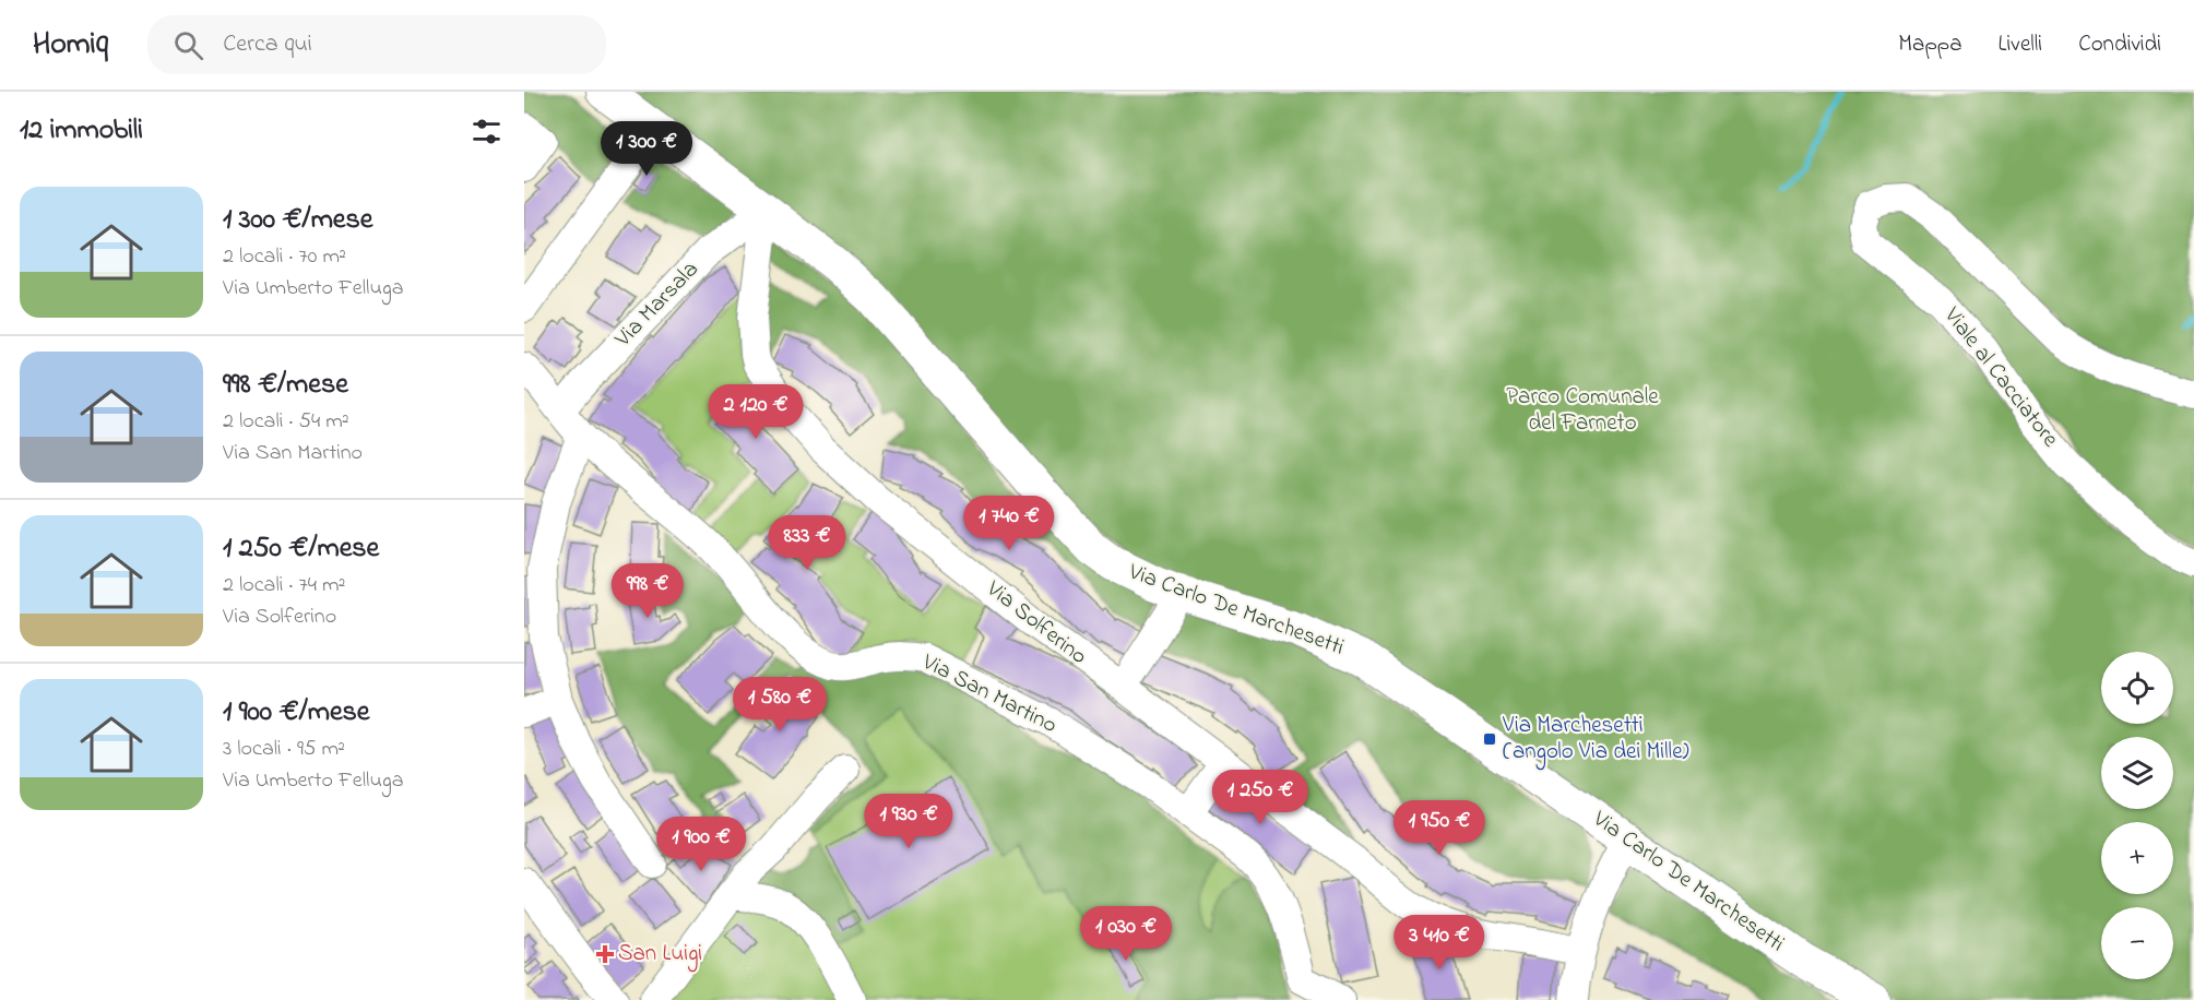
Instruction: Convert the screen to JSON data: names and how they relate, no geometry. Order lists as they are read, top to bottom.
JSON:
{
  "streets": {
    "main road": ["Via Carlo De Marchesetti"],
    "street": [
      "Via Marsala",
      "Viale al Cacciatore",
      "Via Solferino",
      "Via San Martino"
    ]
  },
  "crossings": [
    ["Via Marsala", "Via Carlo De Marchesetti"],
    ["Via Marsala", "Via Solferino"],
    ["Via Marsala", "Via San Martino"],
    ["Via Carlo De Marchesetti", "Via Solferino"]
  ],
  "parks": ["Parco Comunale del Farneto"],
  "places": {
    "transit": ["Via Marchesetti (angolo Via dei Mille)"],
    "health": ["San Luigi"]
  },
  "page": {
    "header": "Homiq",
    "search": "Cerca qui",
    "nav": ["Mappa", "Livelli", "Condividi"],
    "heading": "12 immobili",
    "price": [
      "1 300 €",
      "2 120 €",
      "1 740 €",
      "833 €",
      "998 €",
      "1 580 €",
      "1 250 €",
      "1 930 €",
      "1 950 €",
      "1 900 €",
      "1 030 €",
      "3 410 €"
    ],
    "list": [
      {
        "name": "1 300 €/mese",
        "note": "2 locali · 70 m² · Via Umberto Felluga"
      },
      {
        "name": "998 €/mese",
        "note": "2 locali · 54 m² · Via San Martino"
      },
      {
        "name": "1 250 €/mese",
        "note": "2 locali · 74 m² · Via Solferino"
      },
      {
        "name": "1 900 €/mese",
        "note": "3 locali · 95 m² · Via Umberto Felluga"
      }
    ],
    "map_buttons": ["+", "−"]
  }
}
